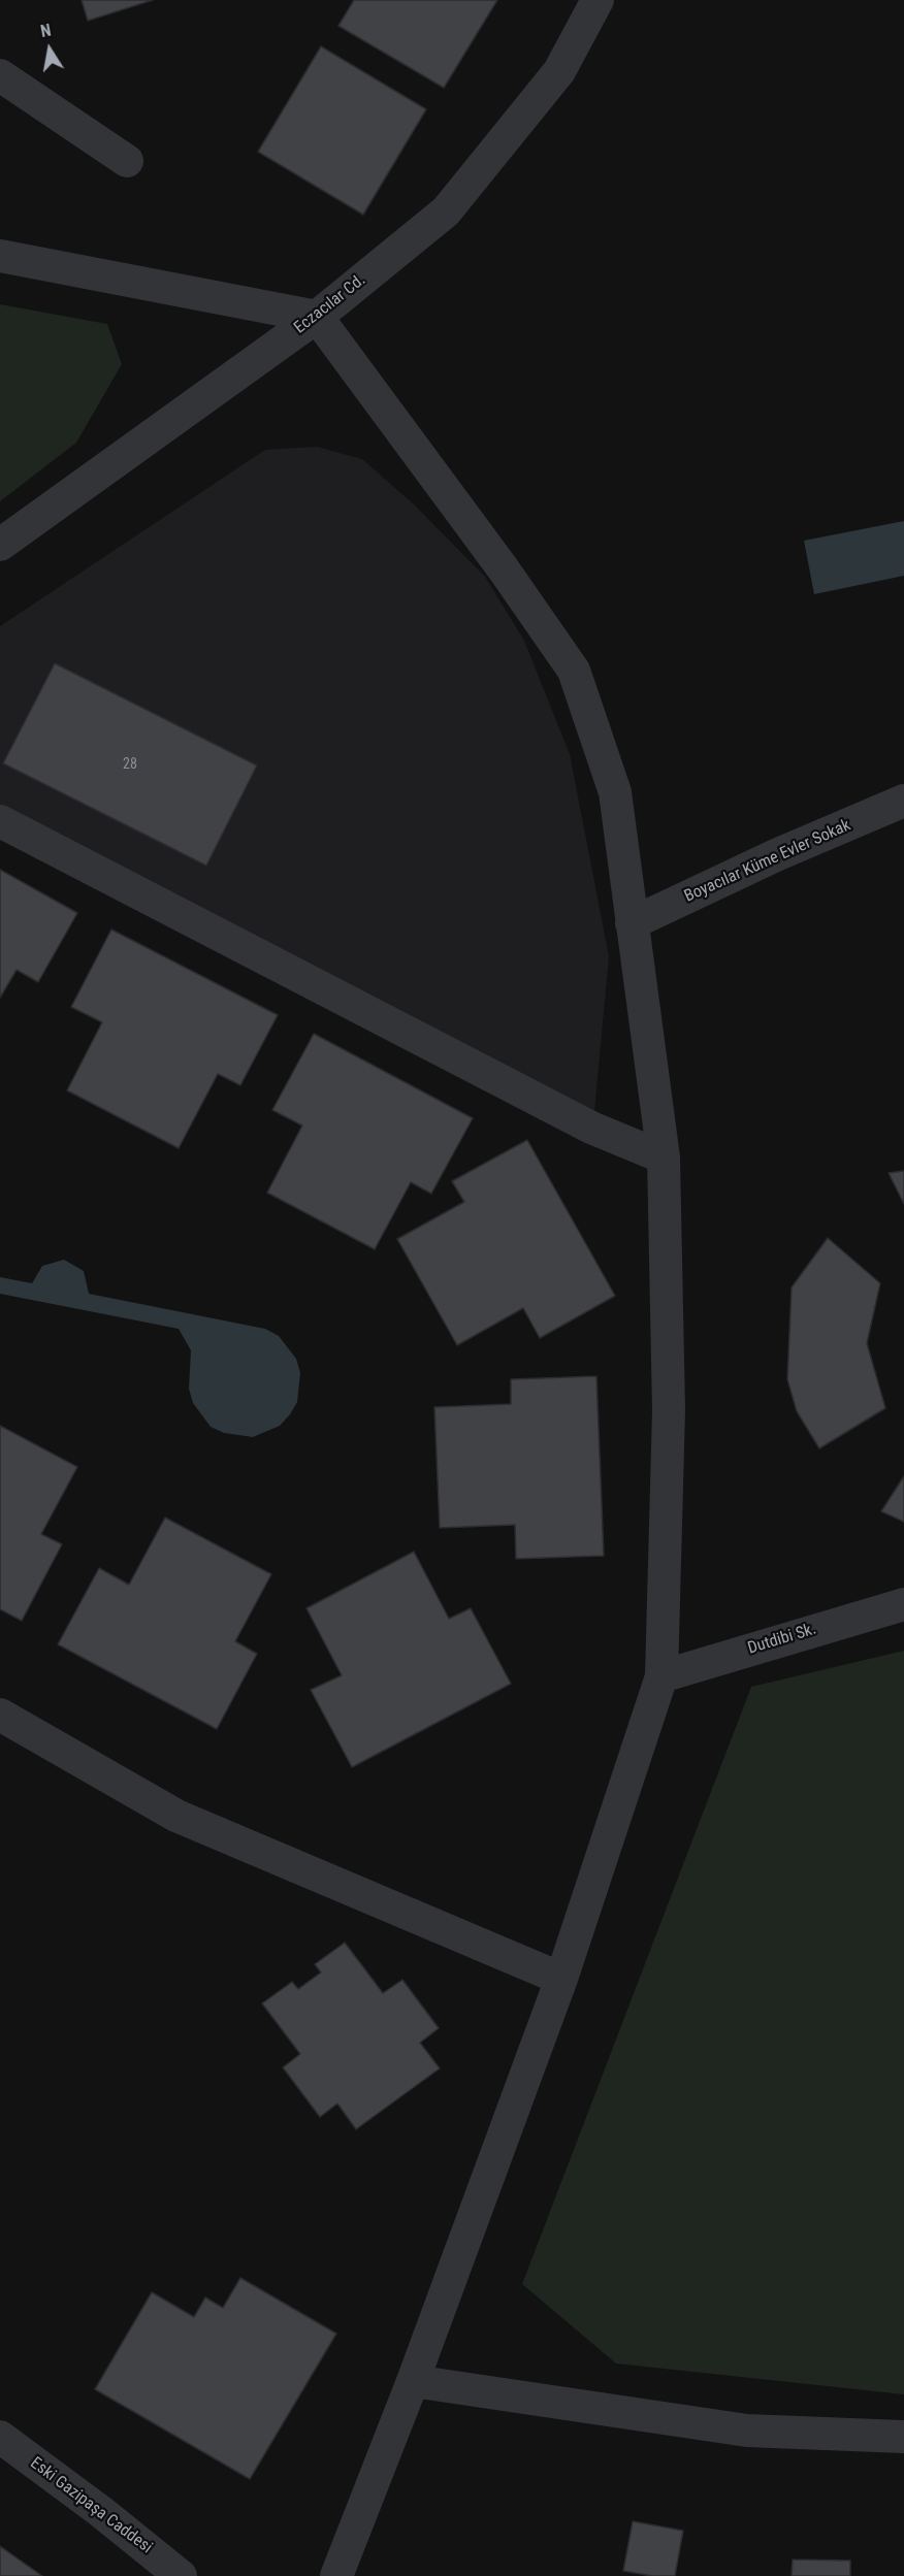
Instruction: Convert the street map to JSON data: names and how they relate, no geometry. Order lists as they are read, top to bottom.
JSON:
{
  "streets": {
    "street": [
      "Eczacılar Cd.",
      "Boyacılar Küme Evler Sokak",
      "Dutdibi Sk.",
      "Eski Gazipaşa Caddesi"
    ]
  },
  "house_numbers": ["28"],
  "north": "top"
}
